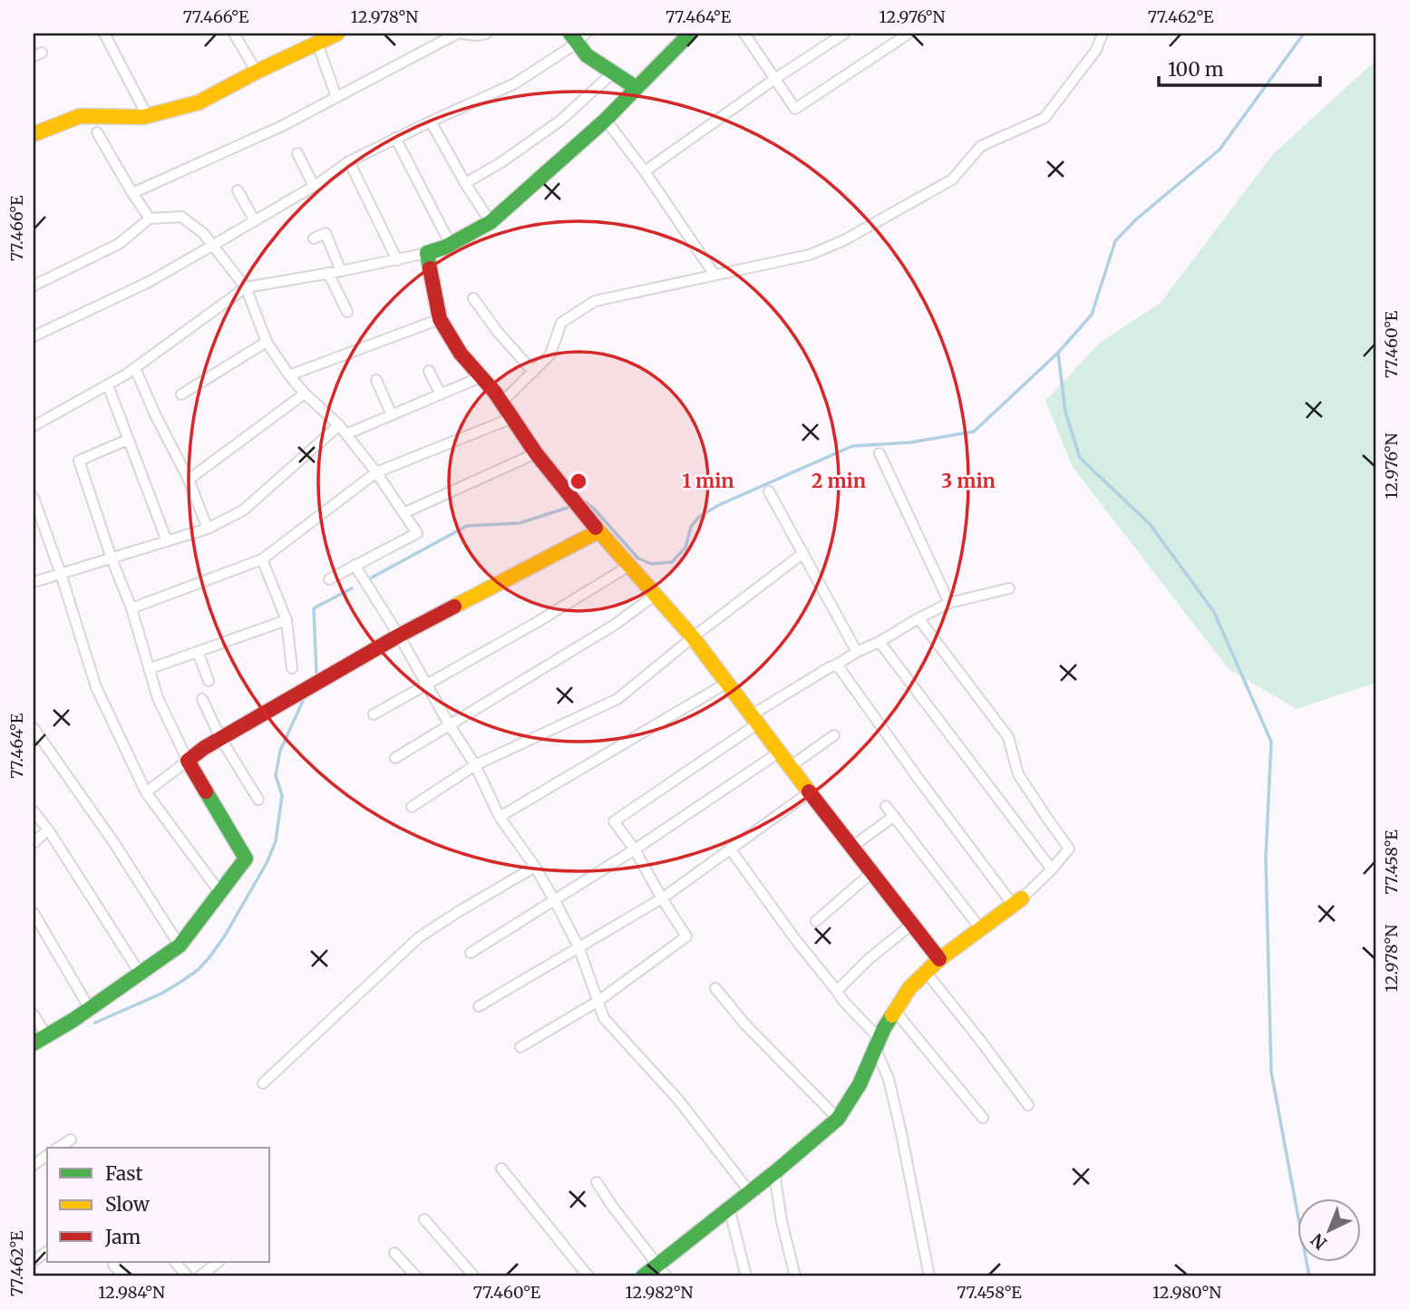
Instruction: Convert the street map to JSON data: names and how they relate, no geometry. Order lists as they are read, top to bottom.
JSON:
{
  "legend": ["Fast", "Slow", "Jam"],
  "scale_bar": "100 m",
  "north": "bottom left",
  "coordinates": [
    "77.466°E",
    "12.978°N",
    "77.464°E",
    "12.976°N",
    "77.462°E",
    "77.460°E",
    "77.458°E",
    "12.984°N",
    "12.982°N",
    "12.980°N"
  ],
  "rings": ["1 min", "2 min", "3 min"]
}
